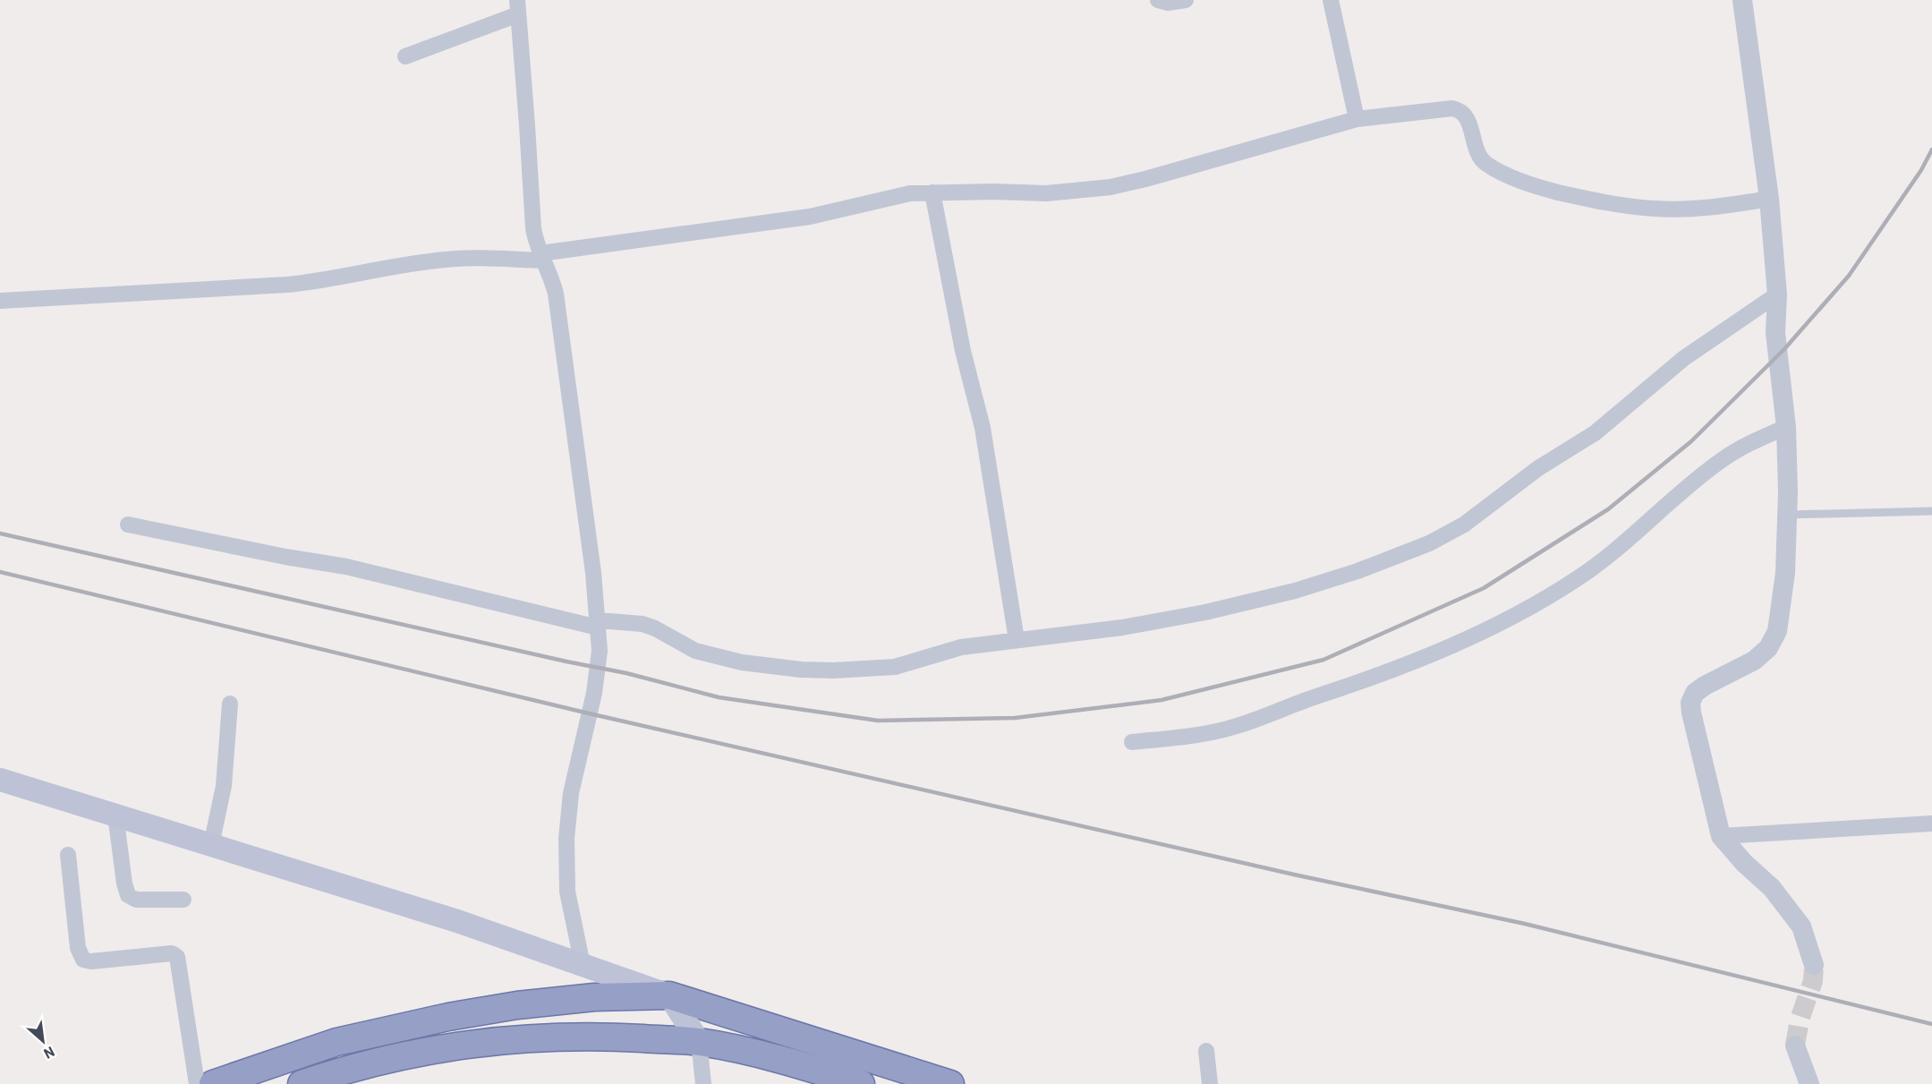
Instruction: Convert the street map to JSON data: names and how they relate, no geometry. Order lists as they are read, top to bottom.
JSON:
{
  "north": "bottom right"
}
